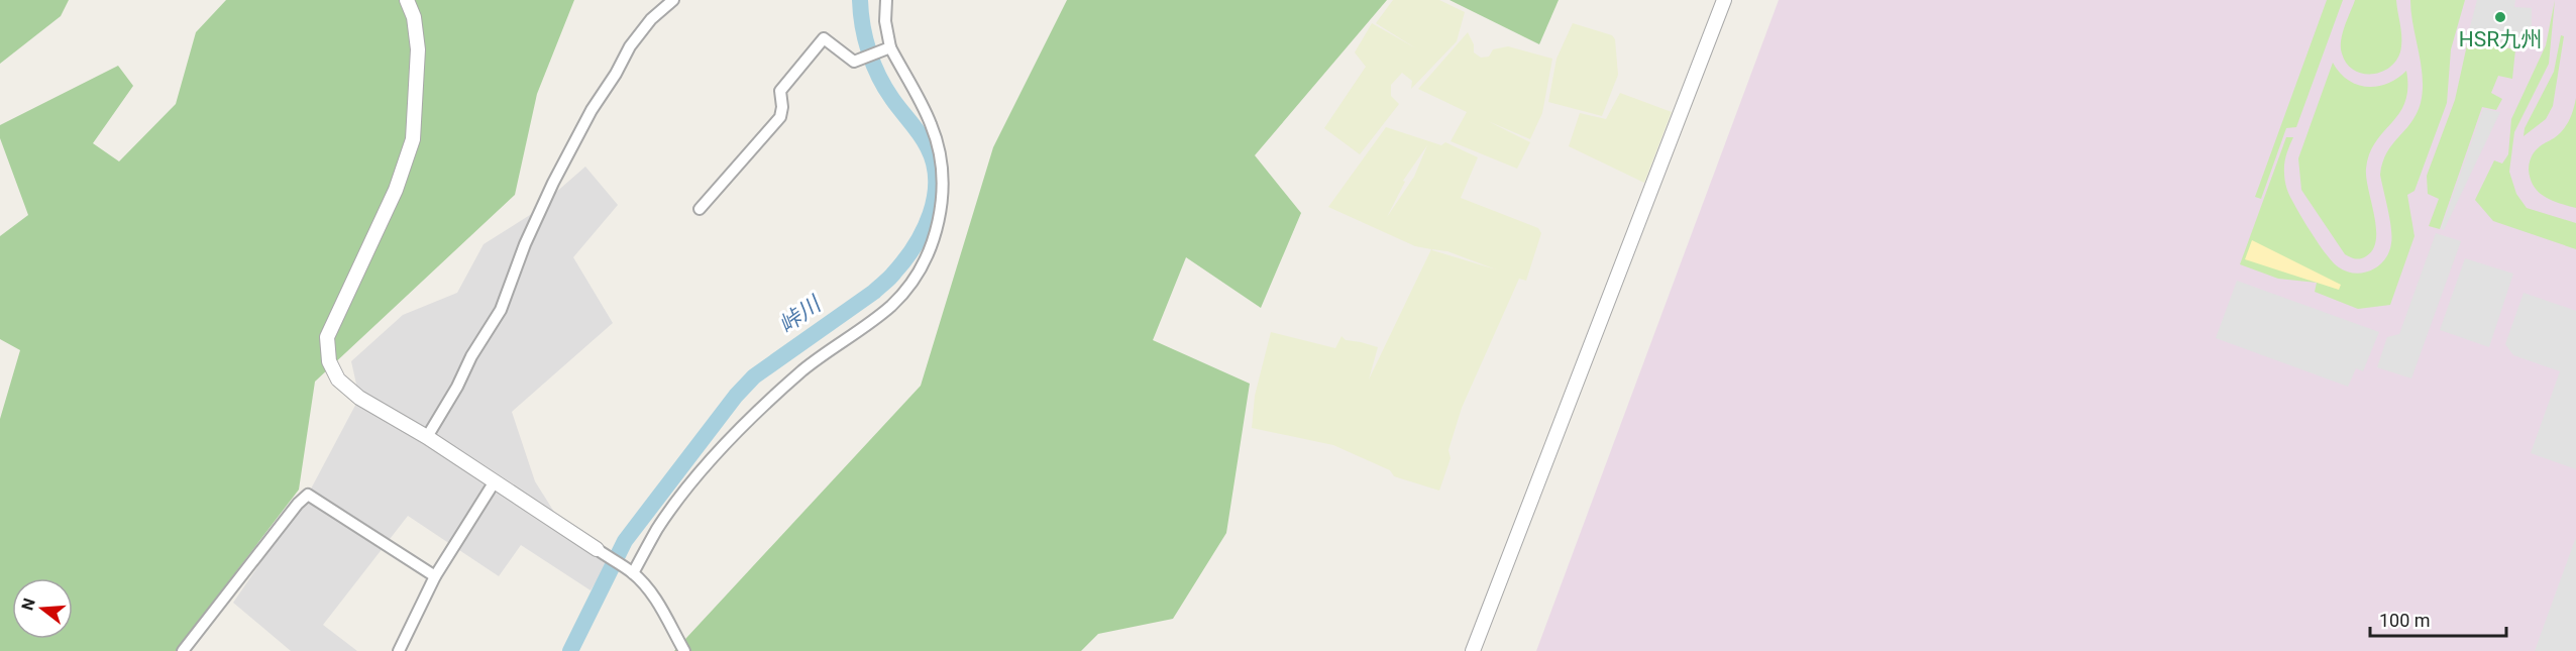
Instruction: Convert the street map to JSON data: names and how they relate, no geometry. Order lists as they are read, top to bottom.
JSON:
{
  "water": ["峠川"],
  "places": ["HSR九州"],
  "scale_bar": "100 m",
  "north": "left"
}
